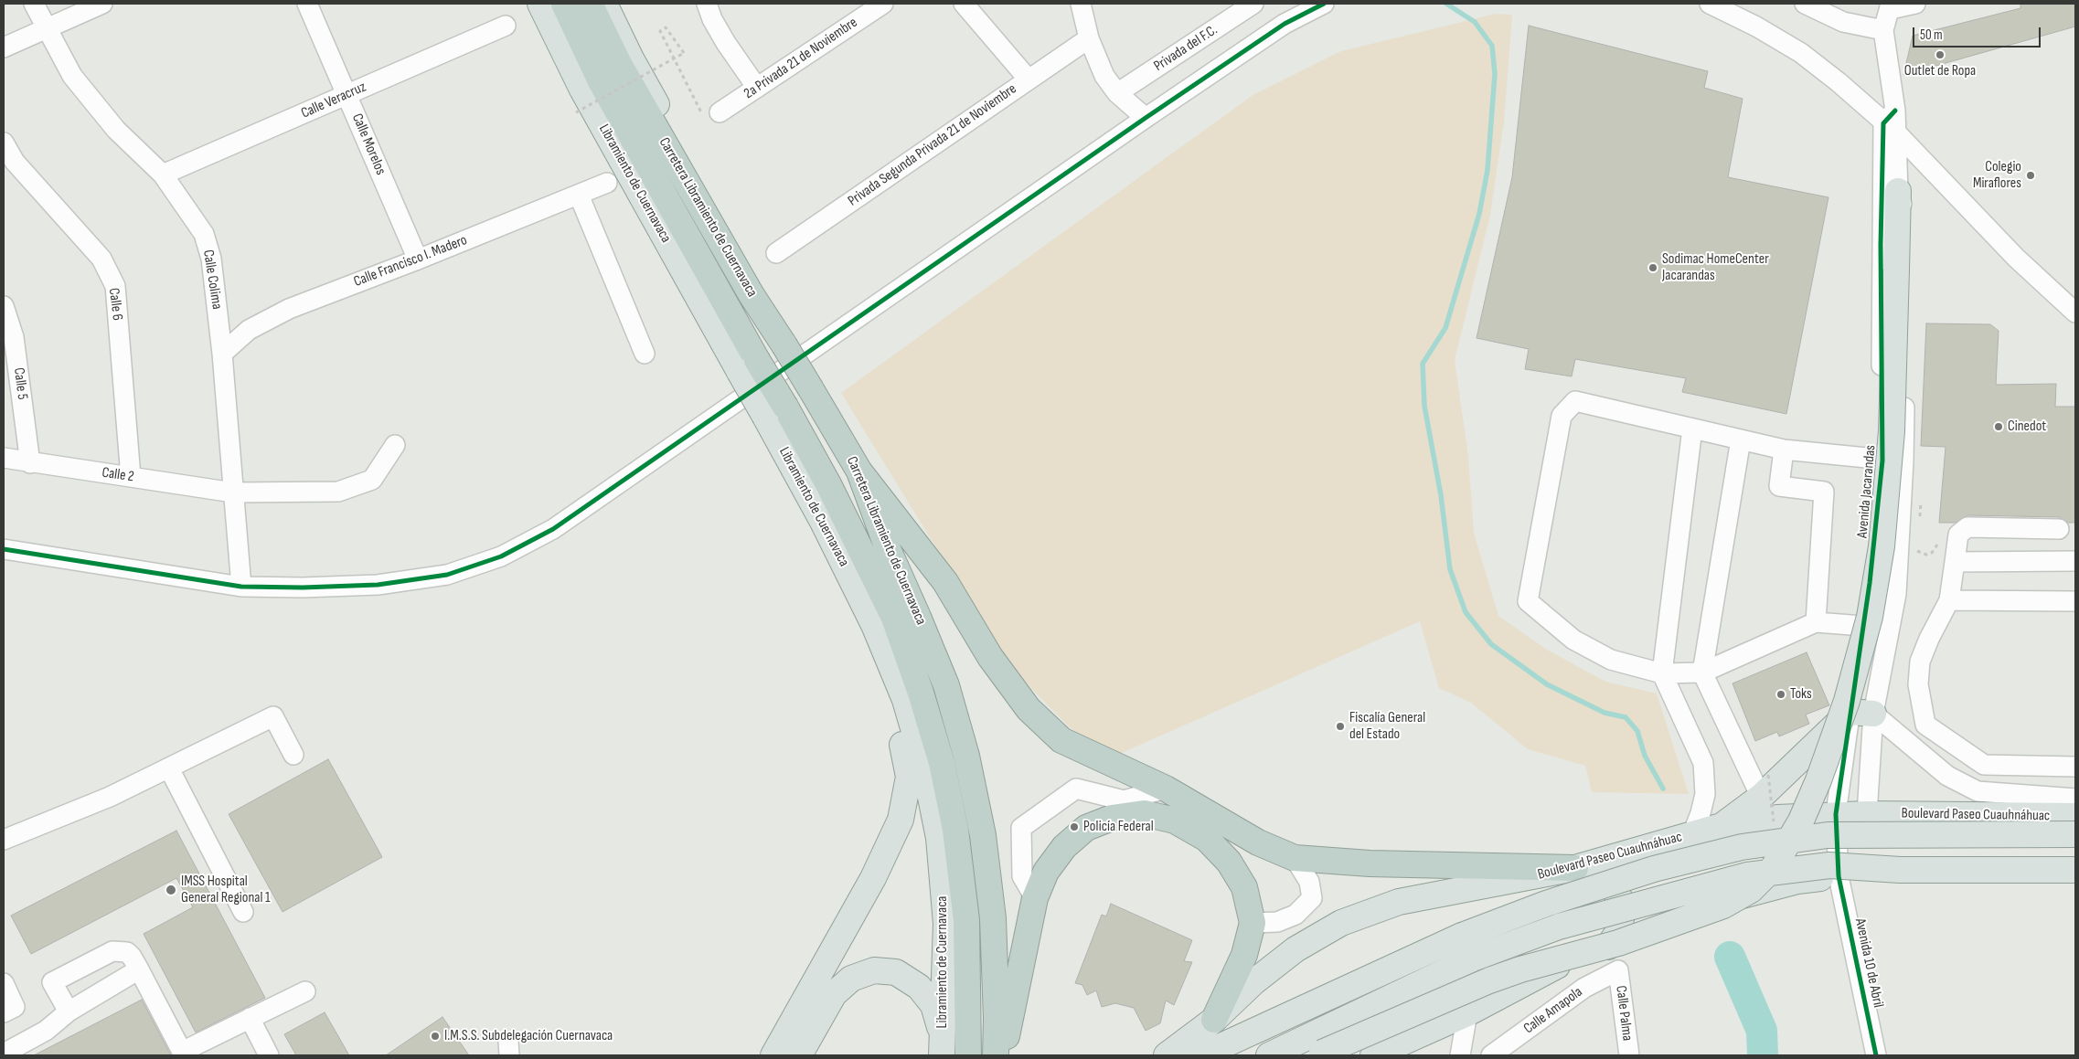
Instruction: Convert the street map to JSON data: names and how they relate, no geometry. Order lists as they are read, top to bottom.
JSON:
{
  "streets": {
    "highway": ["Carretera Libramiento de Cuernavaca"],
    "main road": ["Libramiento de Cuernavaca", "Boulevard Paseo Cuauhnáhuac"],
    "street": [
      "Privada del F.C.",
      "2a Privada 21 de Noviembre",
      "Calle Veracruz",
      "Calle Morelos",
      "Privada Segunda Privada 21 de Noviembre",
      "Calle Francisco I. Madero",
      "Calle Colima",
      "Calle 6",
      "Calle 5",
      "Calle 2",
      "Avenida Jacarandas",
      "Avenida 10 de Abril",
      "Calle Amapola",
      "Calle Palma"
    ]
  },
  "crossings": [
    ["Calle Veracruz", "Calle Morelos"],
    ["Calle Veracruz", "Calle Colima"],
    ["Calle Morelos", "Calle Francisco I. Madero"],
    ["Libramiento de Cuernavaca", "Carretera Libramiento de Cuernavaca"],
    ["Calle Francisco I. Madero", "Calle Colima"],
    ["Calle Colima", "Calle 2"],
    ["Calle 6", "Calle 2"],
    ["Calle 5", "Calle 2"],
    ["Avenida Jacarandas", "Boulevard Paseo Cuauhnáhuac"],
    ["Avenida Jacarandas", "Avenida 10 de Abril"],
    ["Calle Amapola", "Calle Palma"]
  ],
  "places": [
    "Outlet de Ropa",
    "Colegio Miraflores",
    "Sodimac HomeCenter Jacarandas",
    "Cinedot",
    "Toks",
    "Fiscalía General del Estado",
    "Policía Federal",
    "IMSS Hospital General Regional 1",
    "I.M.S.S. Subdelegación Cuernavaca"
  ],
  "scale_bar": "50 m"
}
